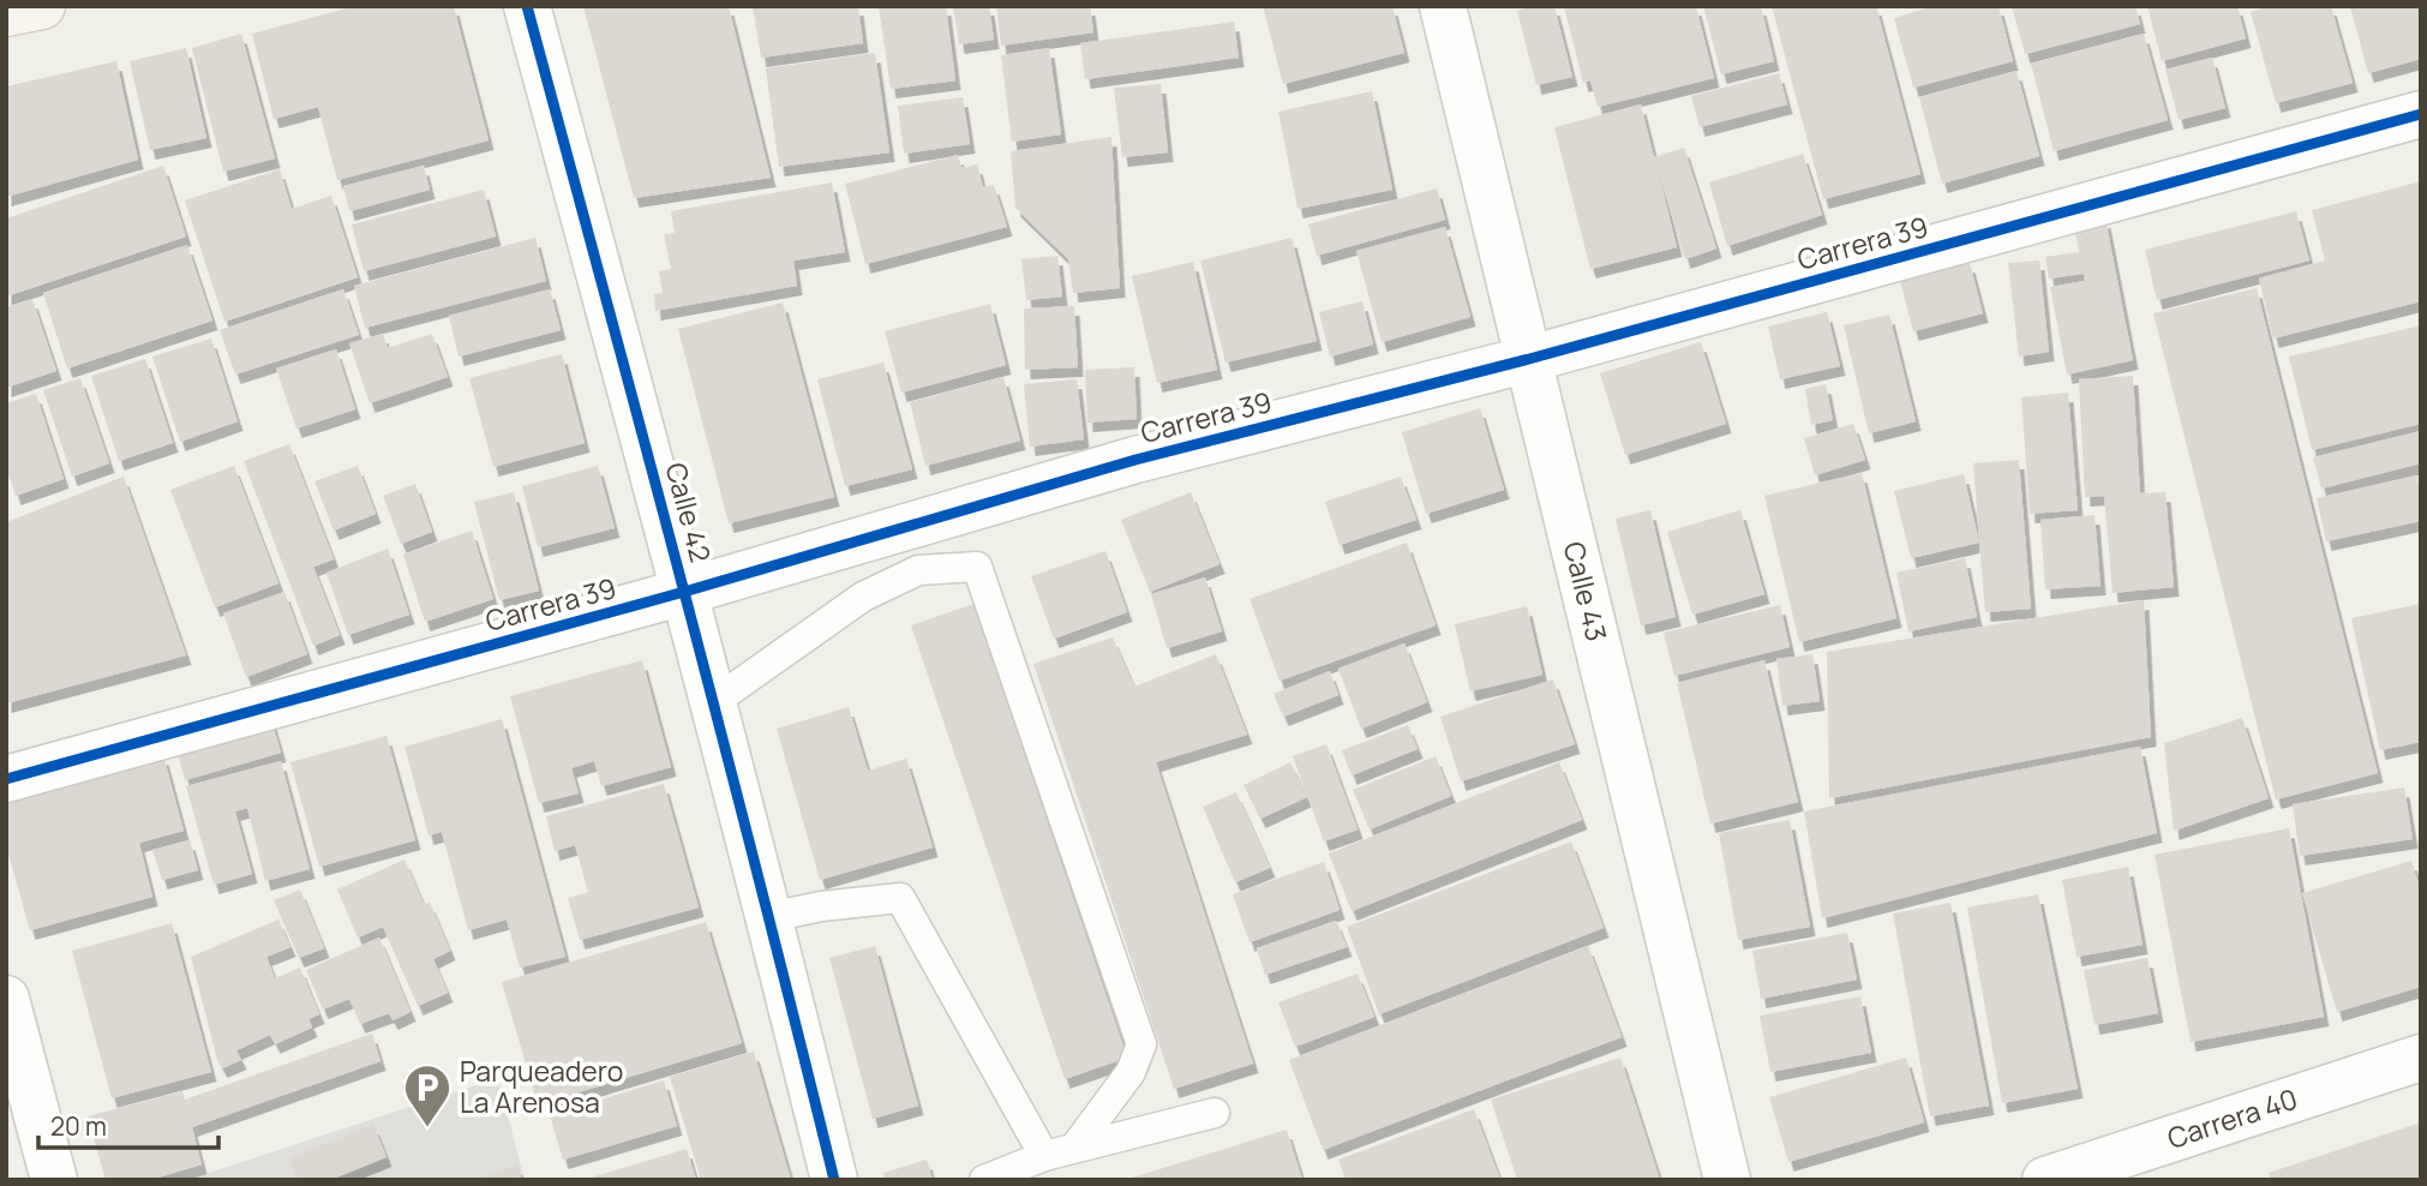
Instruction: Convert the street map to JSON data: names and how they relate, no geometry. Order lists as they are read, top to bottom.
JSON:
{
  "streets": {
    "street": [
      "Carrera 39",
      "Calle 42",
      "Calle 43",
      "Carrera 40"
    ]
  },
  "crossings": [
    ["Carrera 39", "Calle 42"],
    ["Carrera 39", "Calle 43"]
  ],
  "places": {
    "parking": ["Parqueadero La Arenosa"]
  },
  "scale_bar": "20 m"
}
